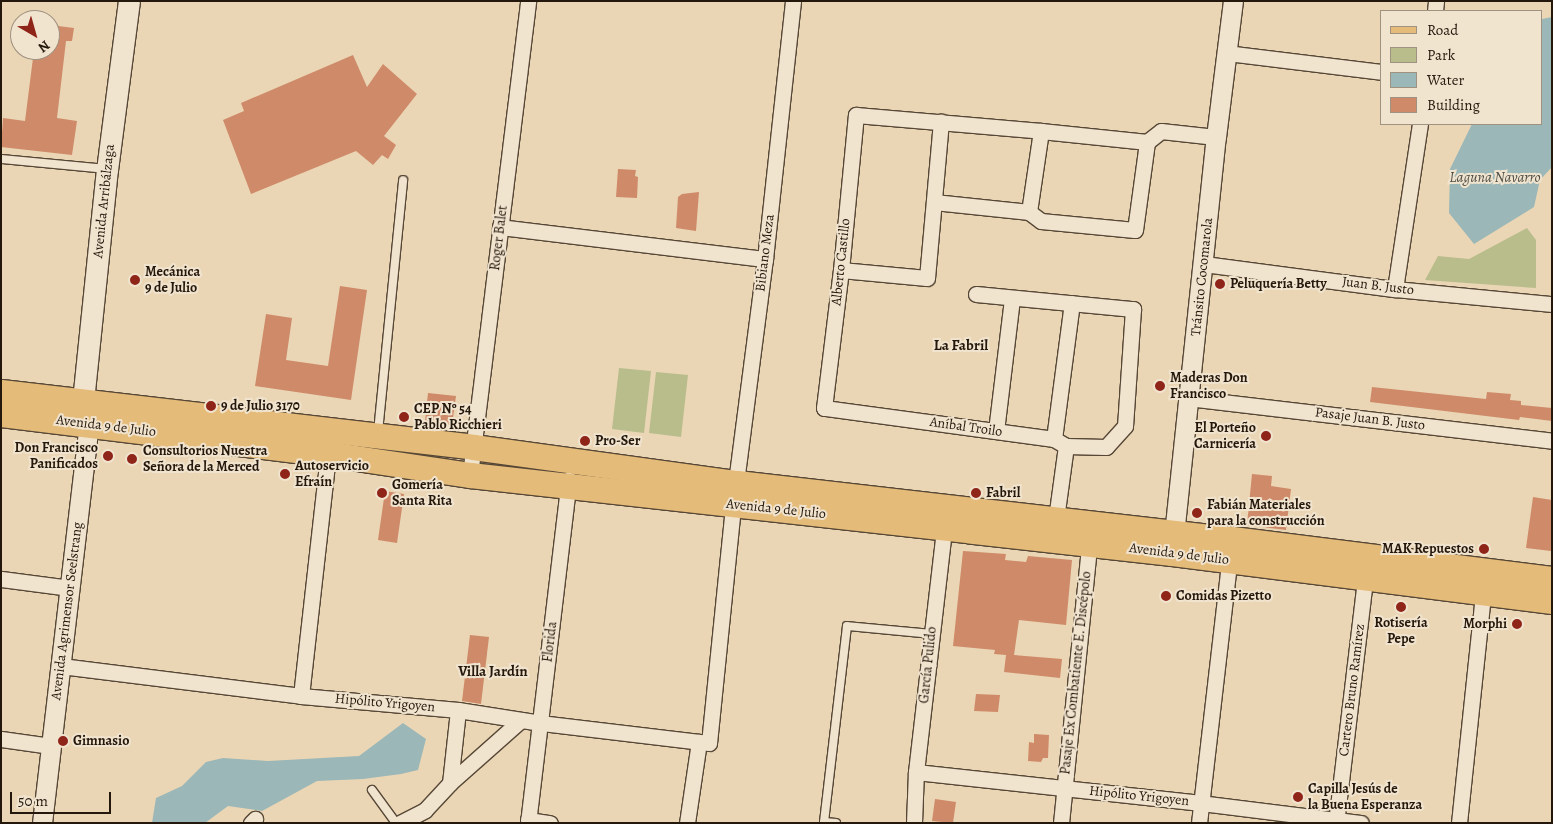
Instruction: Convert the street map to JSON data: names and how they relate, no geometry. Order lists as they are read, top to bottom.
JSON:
{
  "streets": {
    "main road": ["Avenida Arribálzaga", "Avenida 9 de Julio"],
    "street": [
      "Roger Balet",
      "Bibiano Meza",
      "Alberto Castillo",
      "Tránsito Cocomarola",
      "Juan B. Justo",
      "Pasaje Juan B. Justo",
      "Aníbal Troilo",
      "Avenida Agrimensor Seelstrang",
      "Florida",
      "García Pulido",
      "Pasaje Ex Combatiente E. Discépolo",
      "Cartero Bruno Ramírez",
      "Hipólito Yrigoyen"
    ]
  },
  "crossings": [
    ["Avenida Arribálzaga", "Avenida 9 de Julio"],
    ["Avenida Arribálzaga", "Avenida Agrimensor Seelstrang"],
    ["Roger Balet", "Avenida 9 de Julio"],
    ["Bibiano Meza", "Avenida 9 de Julio"],
    ["Bibiano Meza", "Hipólito Yrigoyen"],
    ["Alberto Castillo", "Aníbal Troilo"],
    ["Tránsito Cocomarola", "Juan B. Justo"],
    ["Tránsito Cocomarola", "Pasaje Juan B. Justo"],
    ["Tránsito Cocomarola", "Avenida 9 de Julio"],
    ["Avenida 9 de Julio", "Avenida Agrimensor Seelstrang"],
    ["Avenida 9 de Julio", "Florida"],
    ["Avenida 9 de Julio", "García Pulido"],
    ["Avenida 9 de Julio", "Pasaje Ex Combatiente E. Discépolo"],
    ["Avenida 9 de Julio", "Cartero Bruno Ramírez"],
    ["Avenida Agrimensor Seelstrang", "Hipólito Yrigoyen"],
    ["Florida", "Hipólito Yrigoyen"],
    ["García Pulido", "Hipólito Yrigoyen"],
    ["Pasaje Ex Combatiente E. Discépolo", "Hipólito Yrigoyen"],
    ["Cartero Bruno Ramírez", "Hipólito Yrigoyen"]
  ],
  "districts": ["La Fabril", "Villa Jardín"],
  "water": ["Laguna Navarro"],
  "places": [
    "Mecánica 9 de Julio",
    "Peluquería Betty",
    "Maderas Don Francisco",
    "9 de Julio 3170",
    "CEP Nº 54 Pablo Ricchieri",
    "El Porteño Carnicería",
    "Pro-Ser",
    "Don Francisco Panificados",
    "Consultorios Nuestra Señora de la Merced",
    "Autoservicio Efraín",
    "Gomería Santa Rita",
    "Fabril",
    "Fabián Materiales para la construcción",
    "MAK Repuestos",
    "Comidas Pizetto",
    "Rotisería Pepe",
    "Morphi",
    "Gimnasio",
    "Capilla Jesús de la Buena Esperanza"
  ],
  "legend": [
    "Road",
    "Park",
    "Water",
    "Building"
  ],
  "scale_bar": "50 m",
  "north": "bottom right"
}
